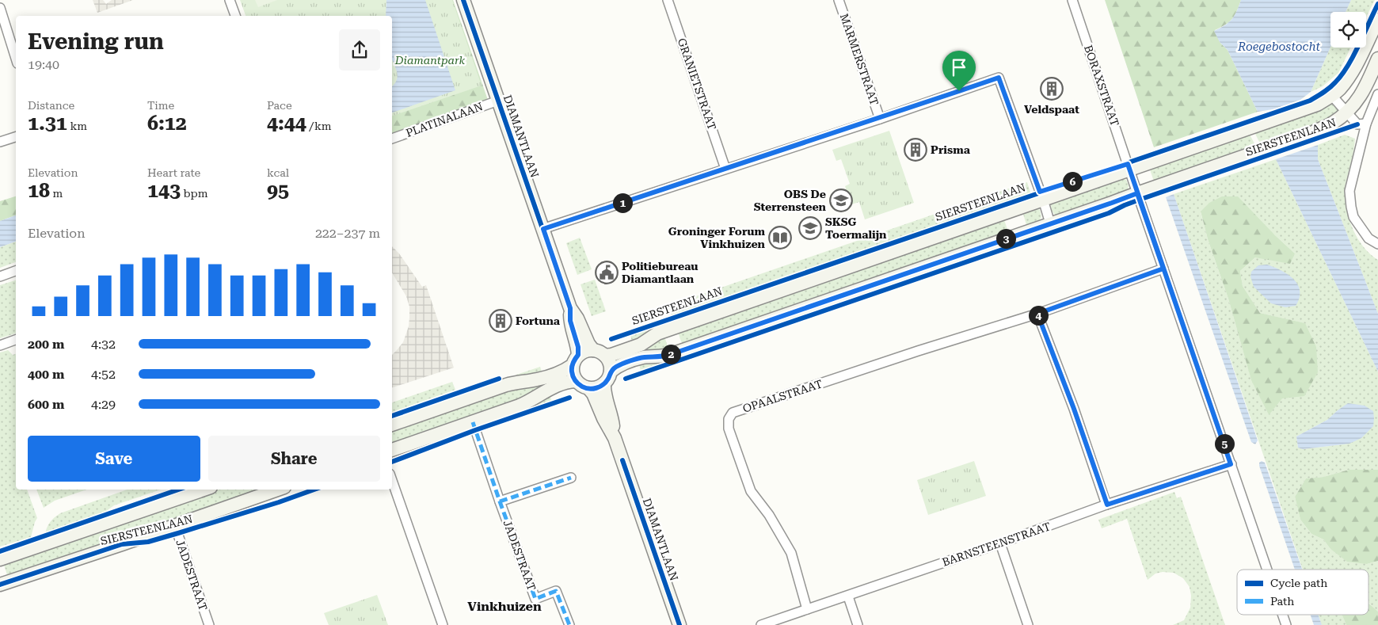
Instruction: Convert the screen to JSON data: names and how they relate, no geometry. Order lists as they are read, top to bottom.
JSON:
{
  "streets": {
    "main road": ["DIAMANTLAAN", "SIERSTEENLAAN"],
    "street": [
      "MARMERSTRAAT",
      "GRANIETSTRAAT",
      "BORAXSTRAAT",
      "PLATINALAAN",
      "OPAALSTRAAT",
      "BARNSTEENSTRAAT",
      "JADESTRAAT"
    ]
  },
  "crossings": [
    ["BORAXSTRAAT", "SIERSTEENLAAN"],
    ["BORAXSTRAAT", "OPAALSTRAAT"],
    ["BORAXSTRAAT", "BARNSTEENSTRAAT"],
    ["PLATINALAAN", "DIAMANTLAAN"],
    ["DIAMANTLAAN", "SIERSTEENLAAN"],
    ["SIERSTEENLAAN", "JADESTRAAT"],
    ["OPAALSTRAAT", "BARNSTEENSTRAAT"]
  ],
  "districts": ["Vinkhuizen"],
  "water": ["Roegebostocht"],
  "parks": ["Diamantpark"],
  "places": {
    "building": ["Veldspaat", "Prisma", "Fortuna"],
    "school or university": ["OBS De Sterrensteen", "SKSG Toermalijn"],
    "library": ["Groninger Forum Vinkhuizen"],
    "public building": ["Politiebureau Diamantlaan"]
  },
  "legend": ["Cycle path", "Path"],
  "page": {
    "heading": ["Evening run", "19:40"],
    "stats": [
      ["Distance", "1.31 km"],
      ["Time", "6:12"],
      ["Pace", "4:44 /km"],
      ["Elevation", "18 m"],
      ["Heart rate", "143 bpm"],
      ["kcal", "95"]
    ],
    "pins": [
      "6",
      "1",
      "3",
      "4",
      "2",
      "5"
    ],
    "chart": ["Elevation", "222–237 m"],
    "list": [
      {
        "name": "200 m",
        "note": "4:32"
      },
      {
        "name": "400 m",
        "note": "4:52"
      },
      {
        "name": "600 m",
        "note": "4:29"
      }
    ],
    "buttons": ["Save", "Share"]
  }
}
